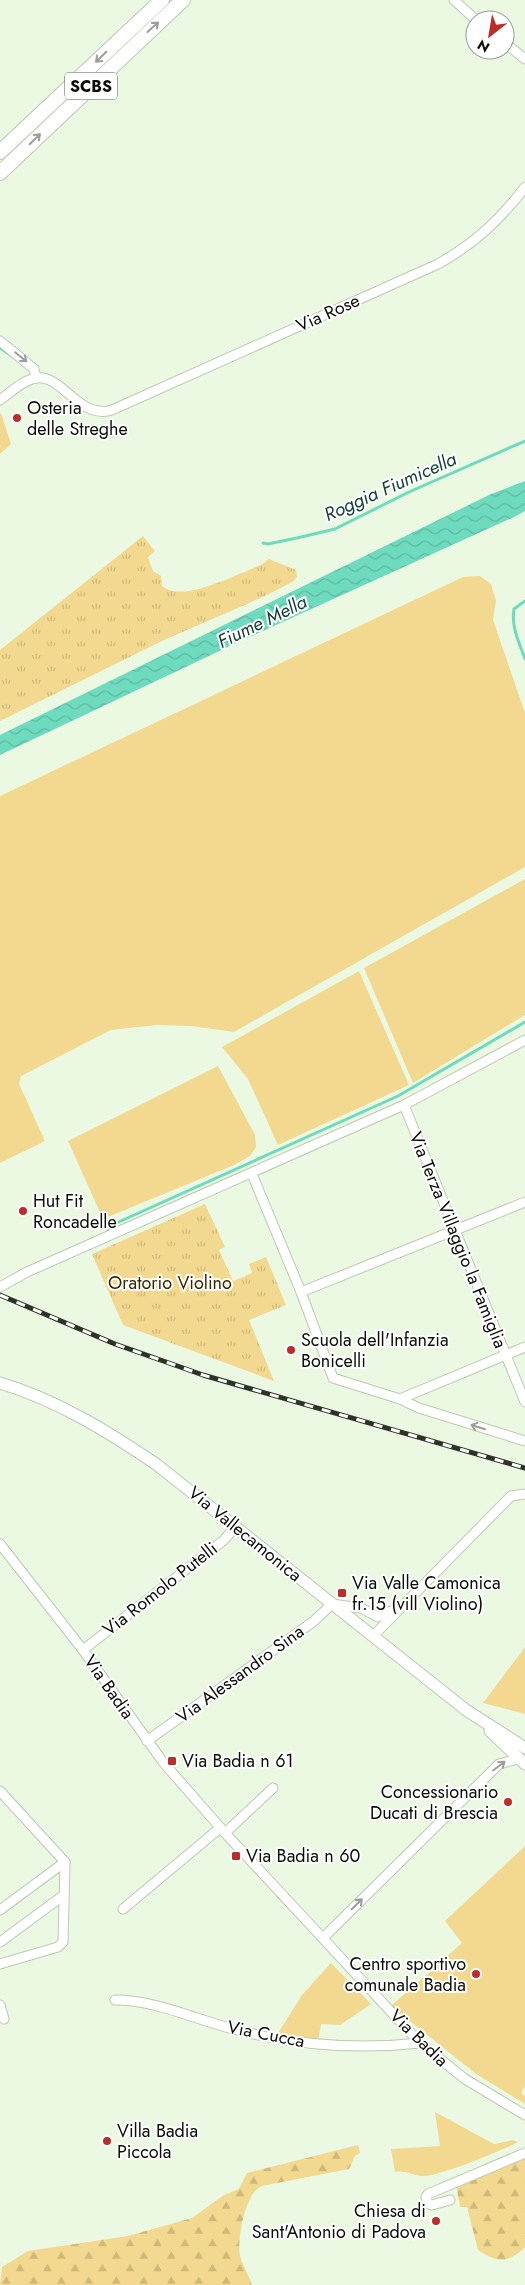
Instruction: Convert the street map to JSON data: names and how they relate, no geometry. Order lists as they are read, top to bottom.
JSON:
{
  "streets": {
    "highway": ["SCBS"],
    "main road": ["Via Vallecamonica"],
    "street": [
      "Via Rose",
      "Via Terza Villaggio la Famiglia",
      "Via Romolo Putelli",
      "Via Alessandro Sina",
      "Via Badia",
      "Via Cucca"
    ]
  },
  "crossings": [
    ["Via Vallecamonica", "Via Romolo Putelli"],
    ["Via Vallecamonica", "Via Alessandro Sina"],
    ["Via Romolo Putelli", "Via Badia"],
    ["Via Alessandro Sina", "Via Badia"],
    ["Via Badia", "Via Cucca"]
  ],
  "water": ["Roggia Fiumicella", "Fiume Mella"],
  "parks": ["Oratorio Violino"],
  "places": {
    "other": [
      "Osteria delle Streghe",
      "Hut Fit Roncadelle",
      "Scuola dell'Infanzia Bonicelli",
      "Concessionario Ducati di Brescia",
      "Centro sportivo comunale Badia",
      "Villa Badia Piccola",
      "Chiesa di Sant'Antonio di Padova"
    ],
    "transit": ["Via Valle Camonica fr.15 (vill Violino)", "Via Badia n 61", "Via Badia n 60"]
  },
  "north": "bottom left"
}
